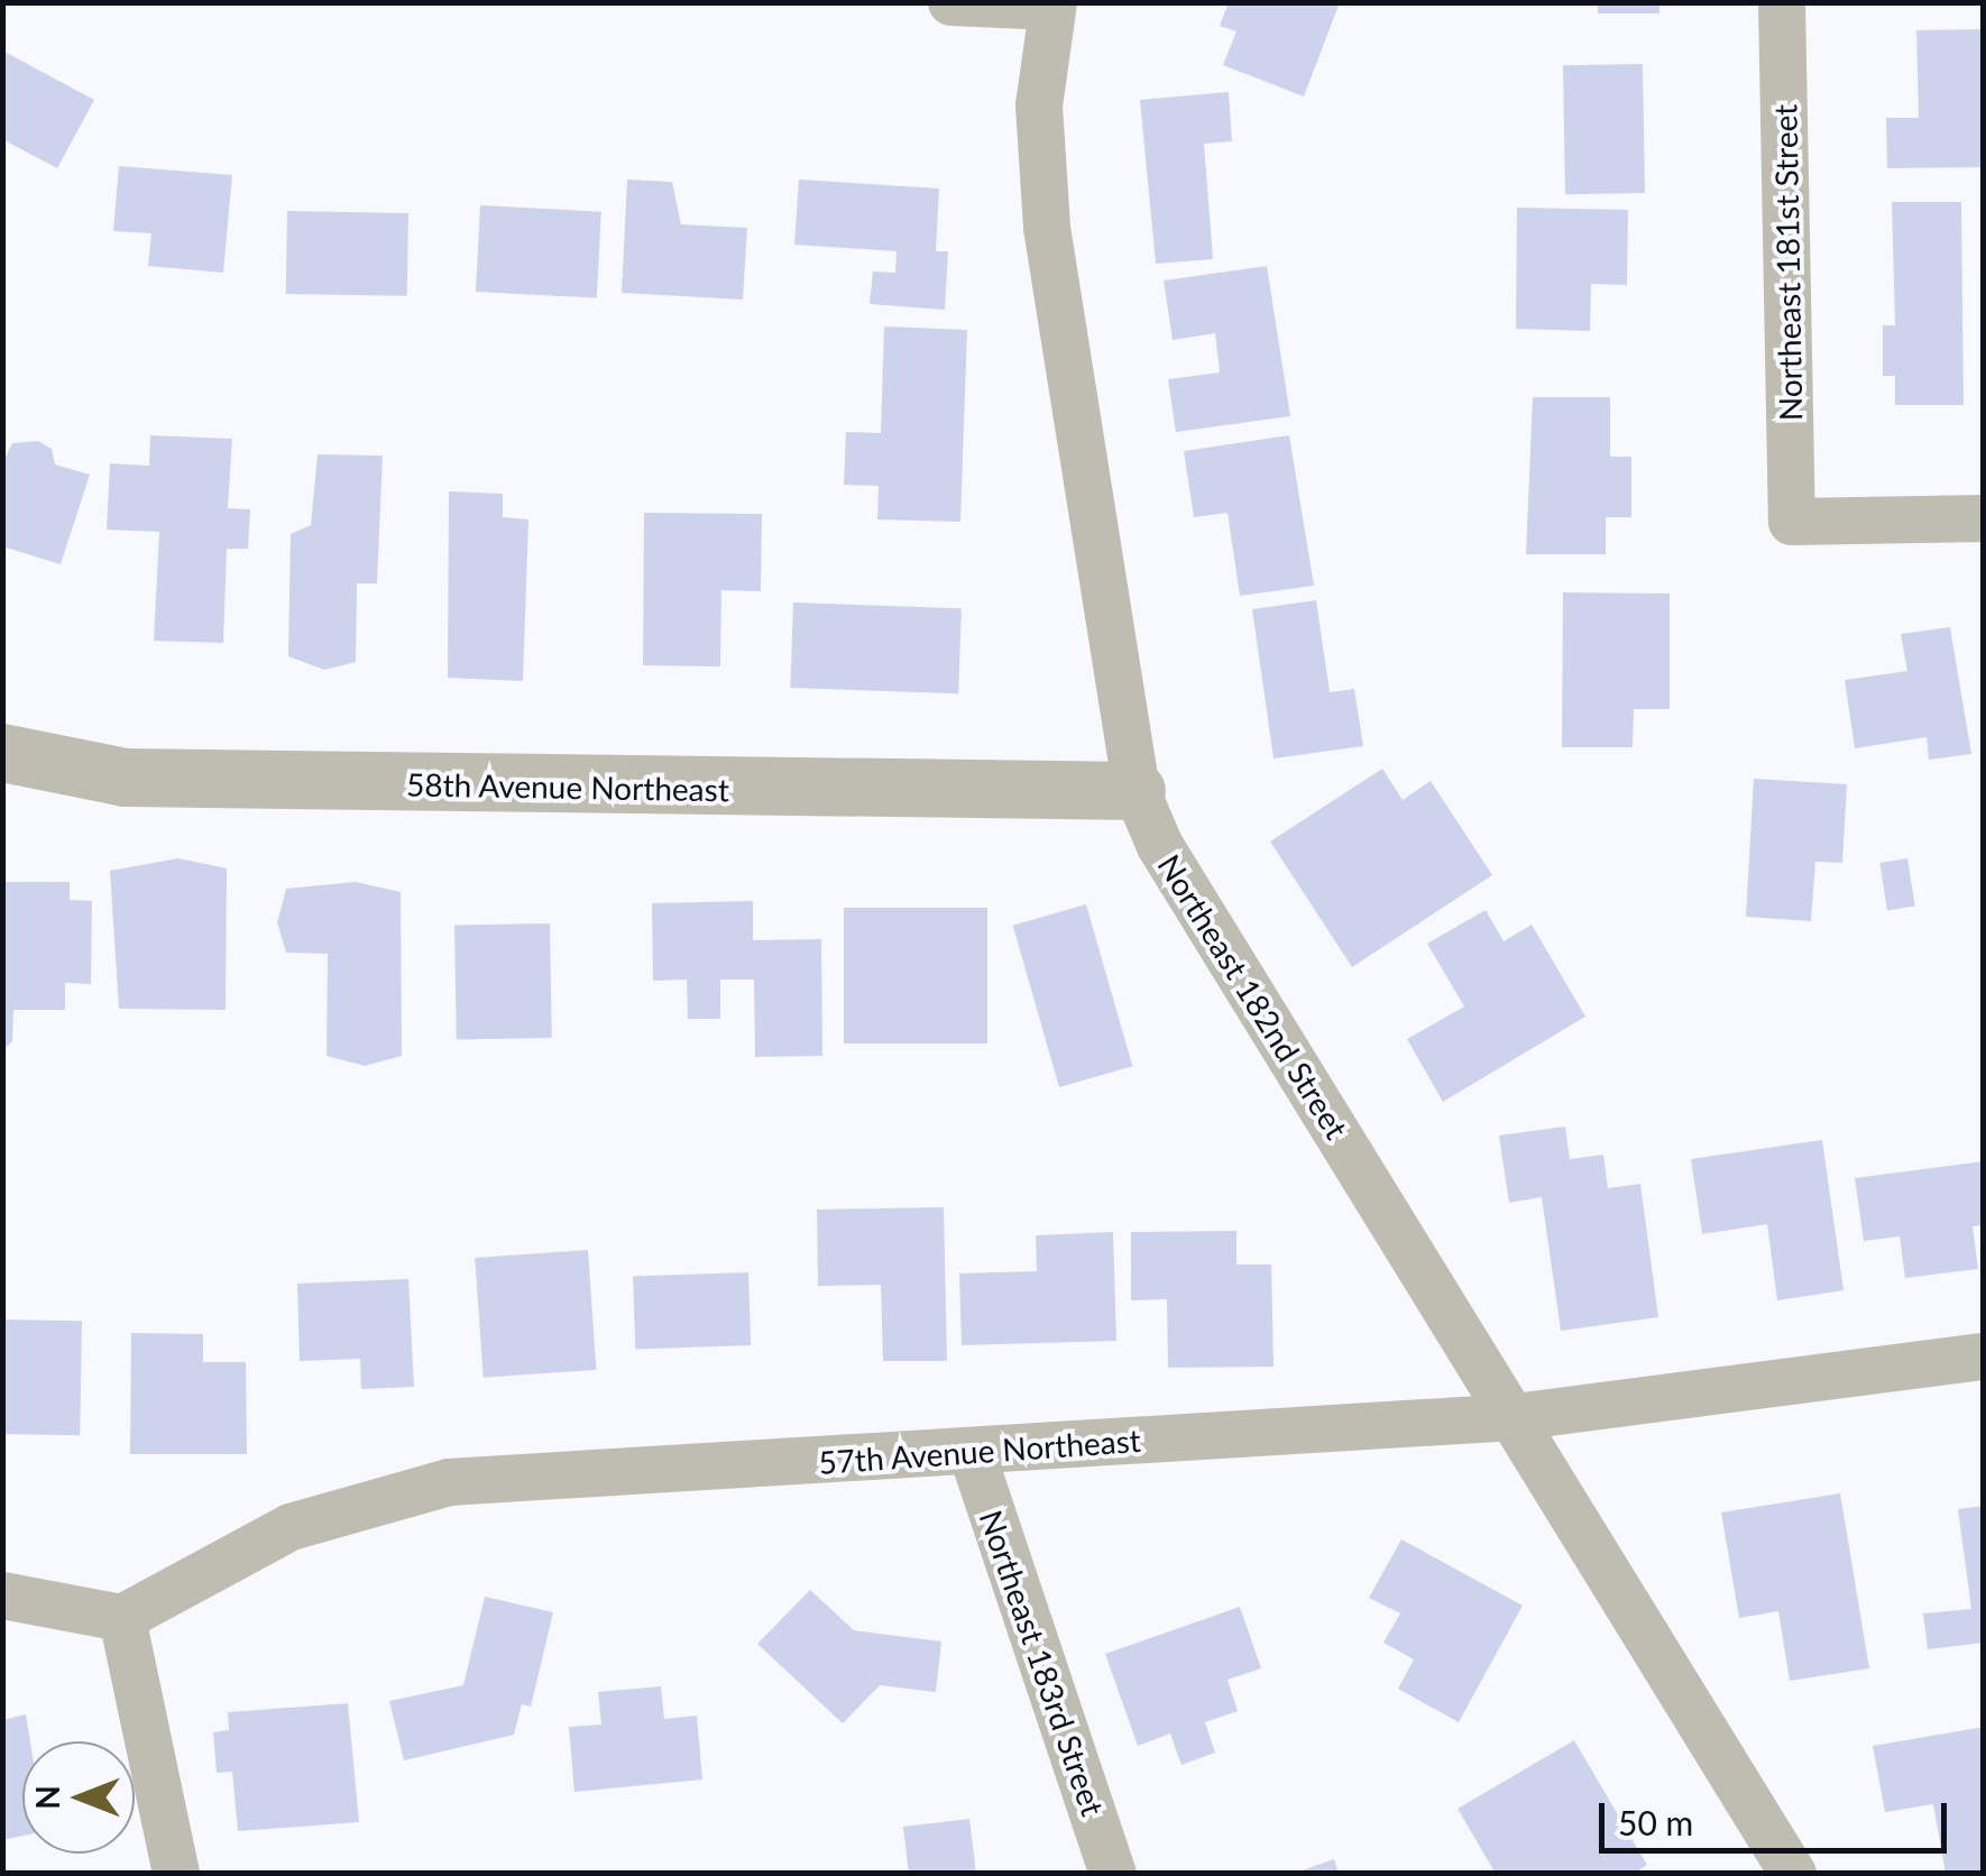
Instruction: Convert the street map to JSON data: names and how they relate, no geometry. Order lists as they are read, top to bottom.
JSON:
{
  "streets": {
    "street": [
      "Northeast 181st Street",
      "58th Avenue Northeast",
      "Northeast 182nd Street",
      "57th Avenue Northeast",
      "Northeast 183rd Street"
    ]
  },
  "crossings": [
    ["58th Avenue Northeast", "Northeast 182nd Street"],
    ["Northeast 182nd Street", "57th Avenue Northeast"],
    ["57th Avenue Northeast", "Northeast 183rd Street"]
  ],
  "scale_bar": "50 m",
  "north": "left"
}
